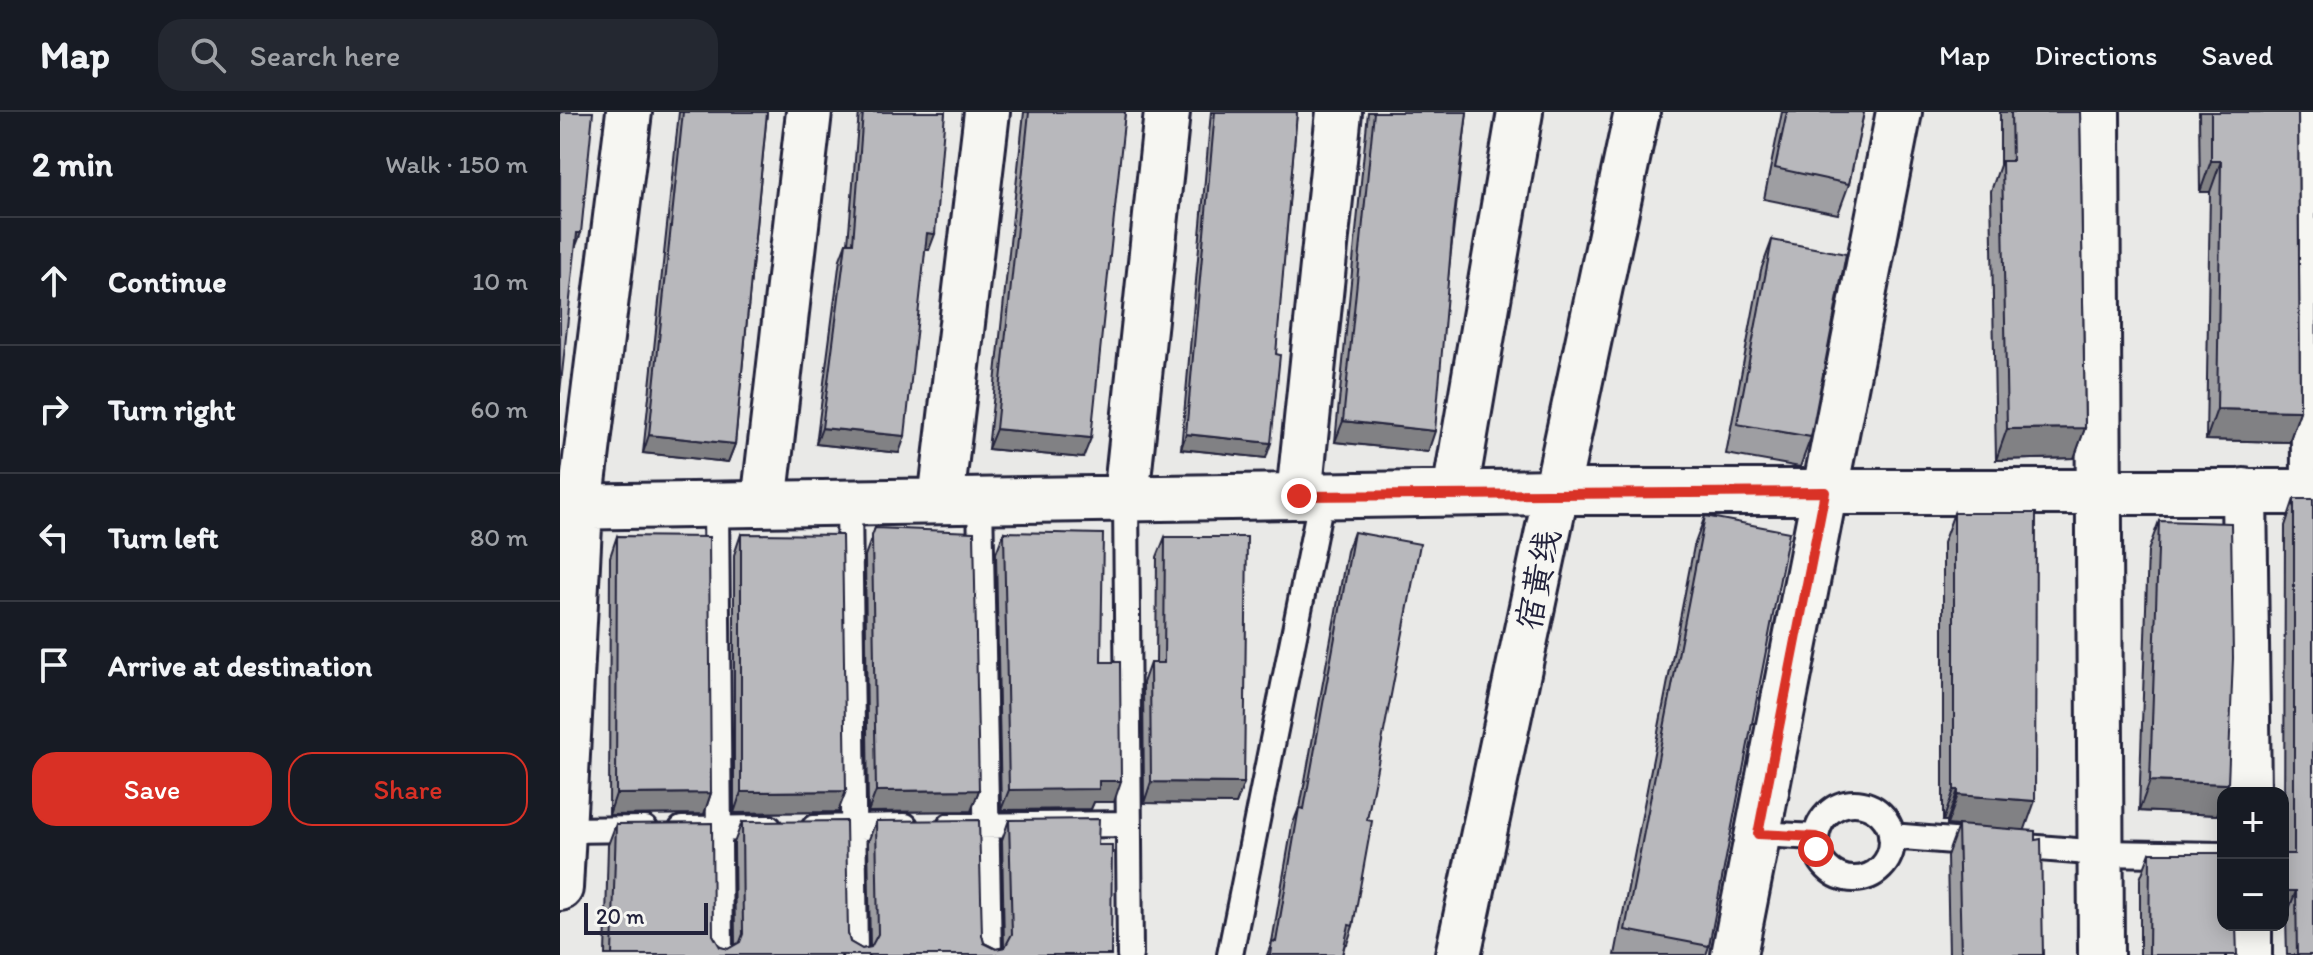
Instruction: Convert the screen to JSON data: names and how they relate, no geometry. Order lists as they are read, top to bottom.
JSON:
{
  "streets": {
    "street": ["宿黄线"]
  },
  "scale_bar": "20 m",
  "page": {
    "header": "Map",
    "search": "Search here",
    "nav": ["Map", "Directions", "Saved"],
    "heading": ["2 min", "Walk · 150 m"],
    "list": [
      ["Continue", "10 m"],
      ["Turn right", "60 m"],
      ["Turn left", "80 m"],
      "Arrive at destination"
    ],
    "buttons": ["Save", "Share"],
    "map_buttons": ["+", "−"],
    "scale": "20 m"
  }
}
